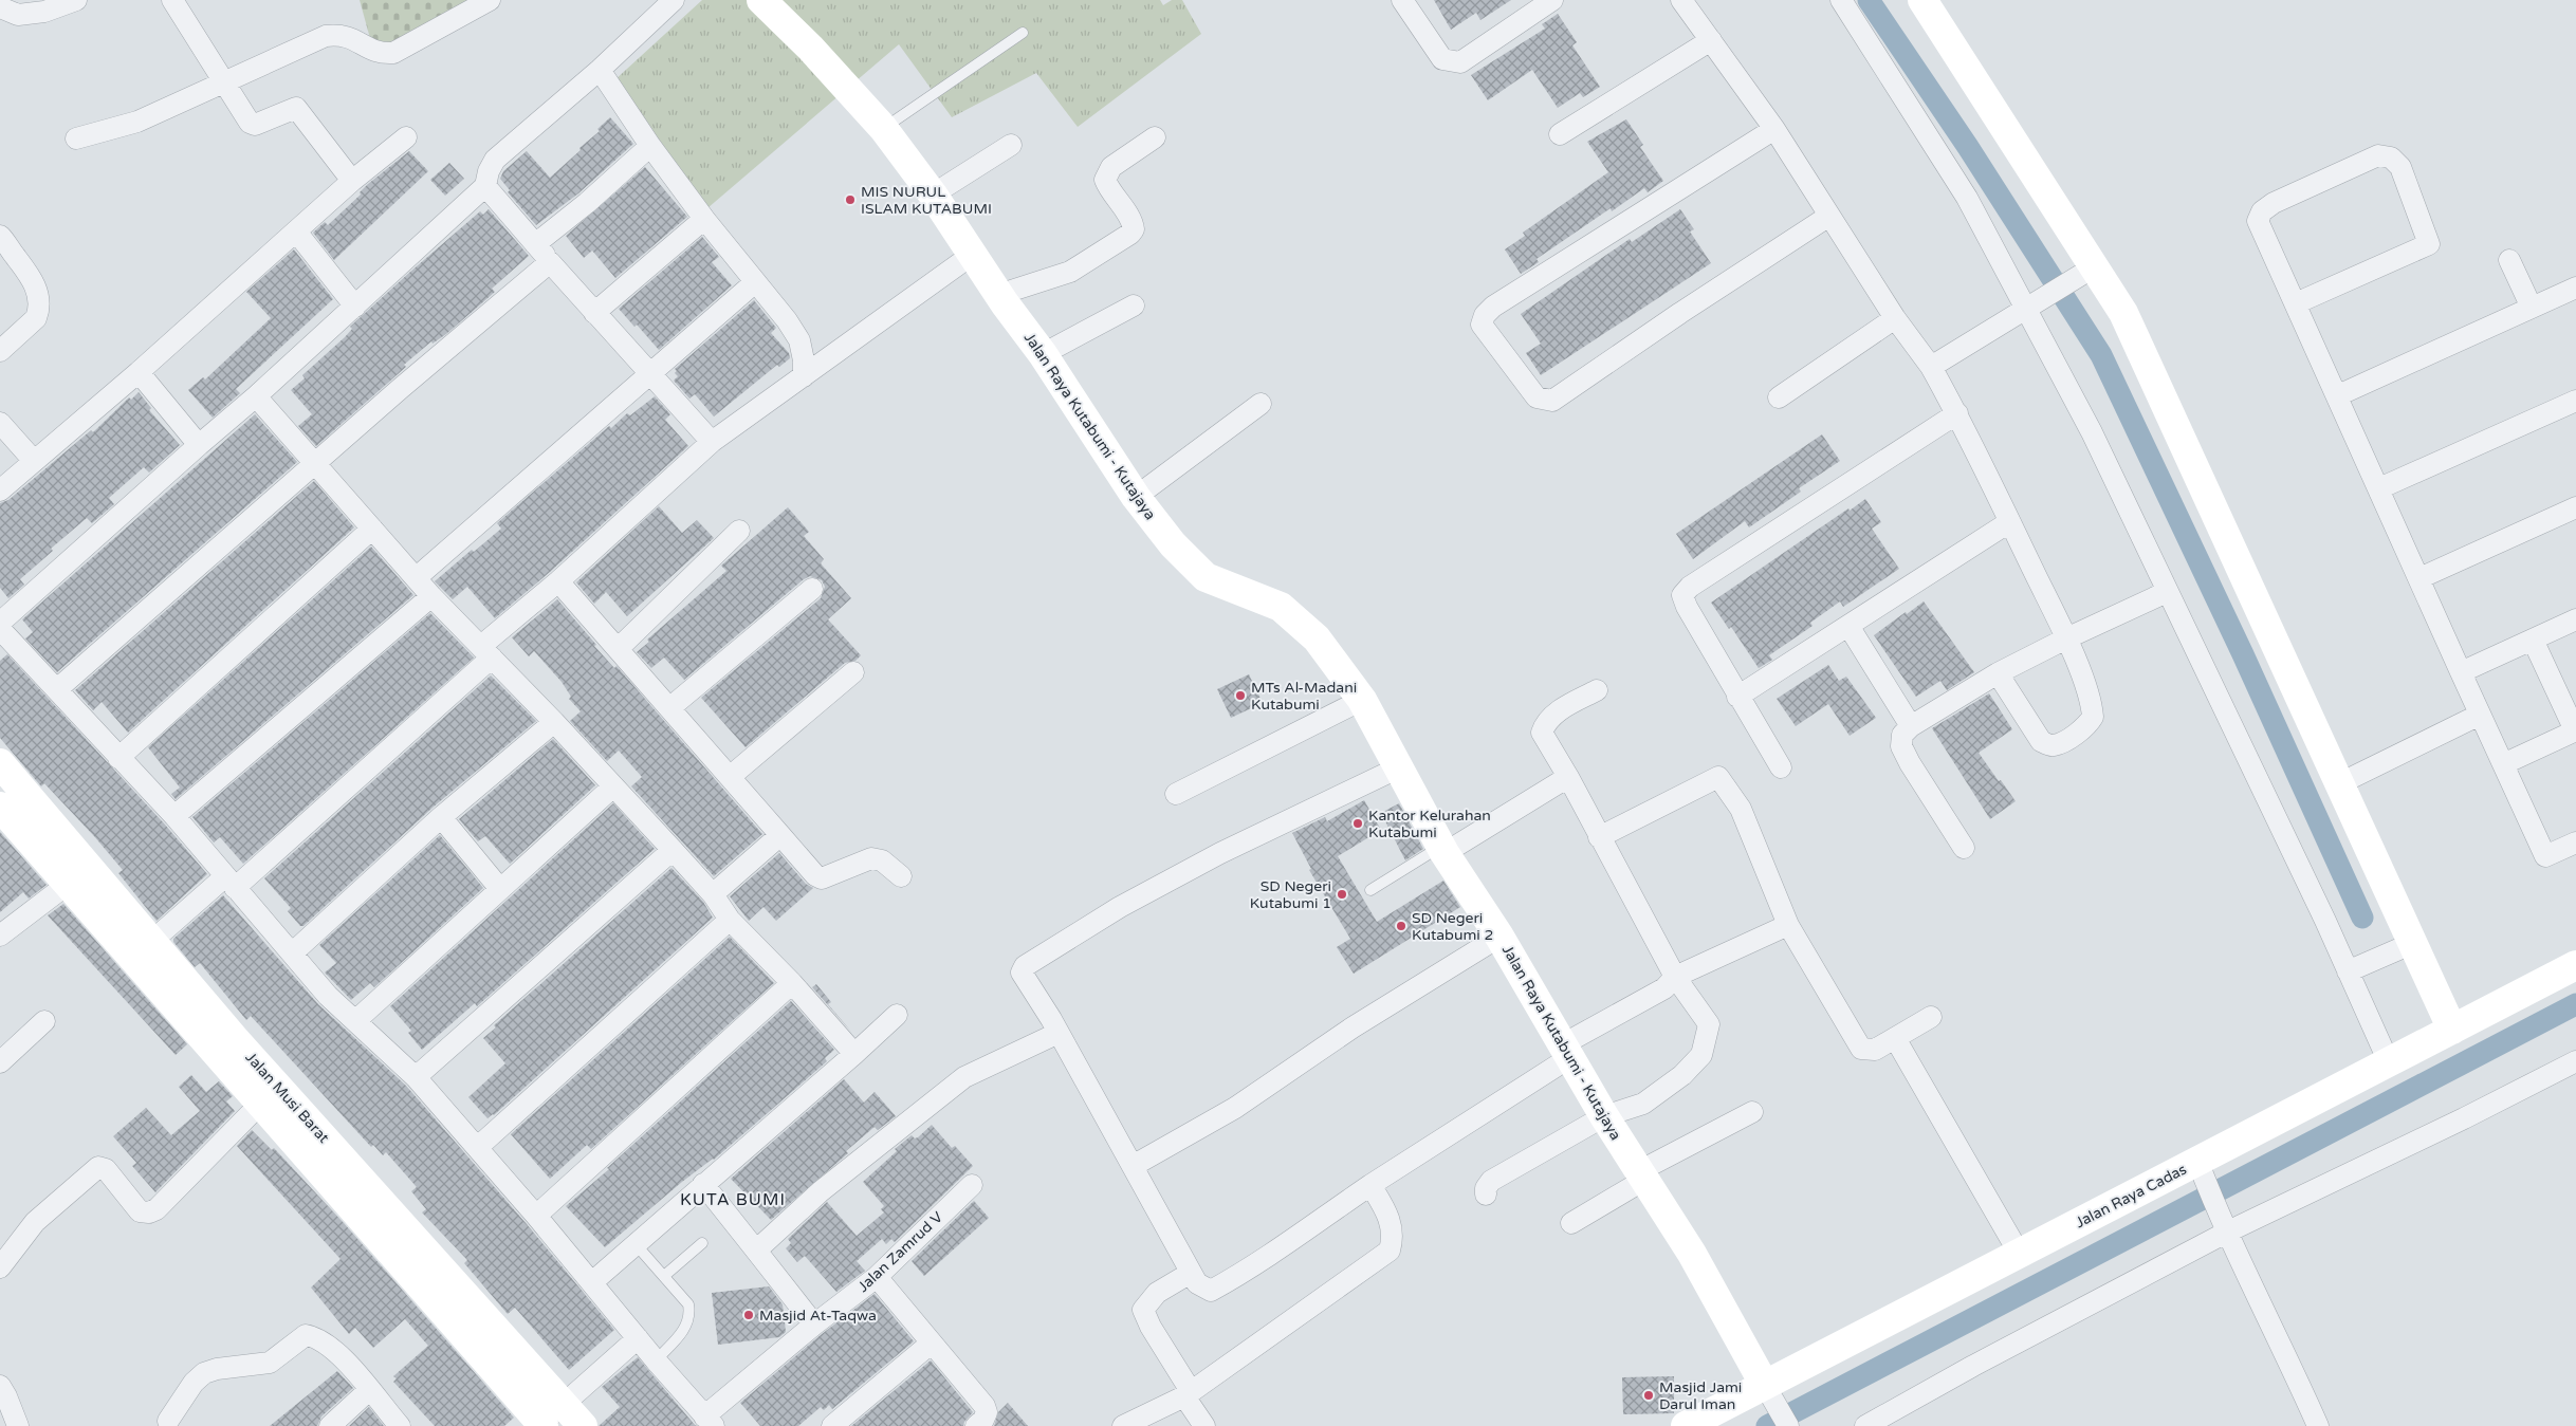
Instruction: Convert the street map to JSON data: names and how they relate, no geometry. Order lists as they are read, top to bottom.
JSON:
{
  "streets": {
    "street": [
      "Jalan Raya Kutabumi - Kutajaya",
      "Jalan Musi Barat",
      "Jalan Raya Cadas",
      "Jalan Zamrud V"
    ]
  },
  "crossings": [
    ["Jalan Raya Kutabumi - Kutajaya", "Jalan Raya Cadas"]
  ],
  "districts": ["KUTA BUMI"],
  "places": [
    "MIS NURUL ISLAM KUTABUMI",
    "MTs Al-Madani Kutabumi",
    "Kantor Kelurahan Kutabumi",
    "SD Negeri Kutabumi 1",
    "SD Negeri Kutabumi 2",
    "Masjid At-Taqwa",
    "Masjid Jami Darul Iman"
  ]
}
